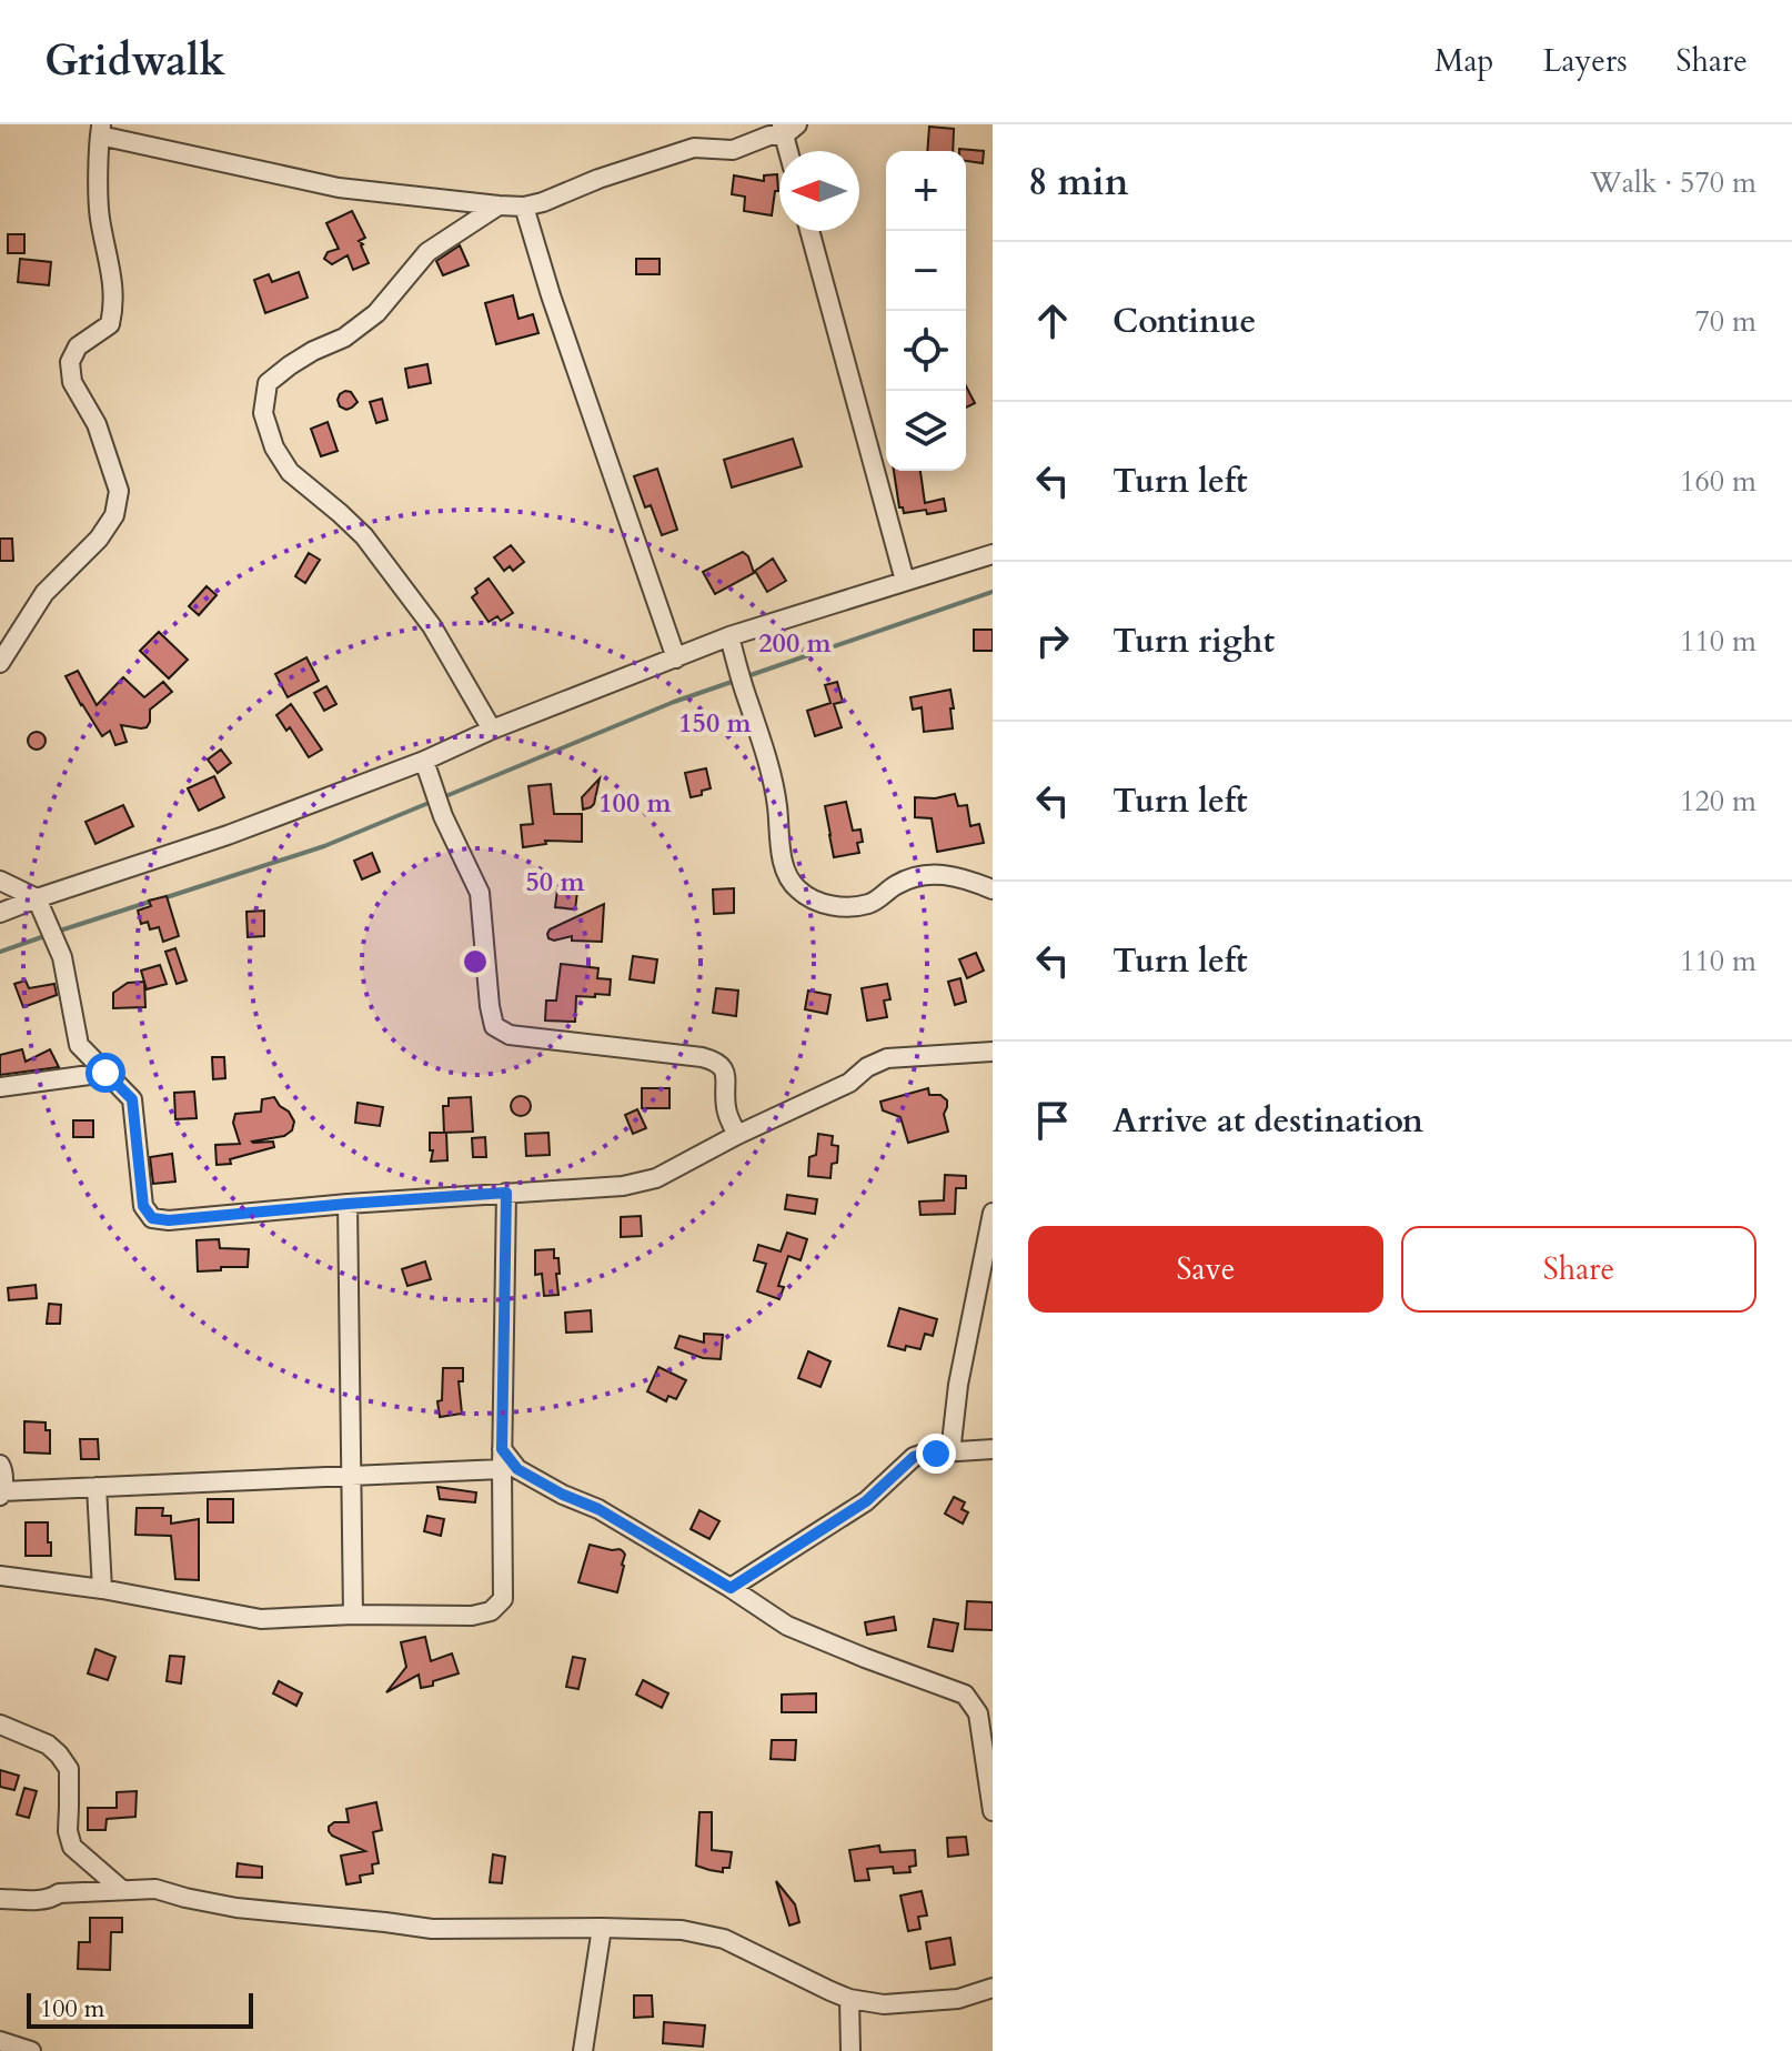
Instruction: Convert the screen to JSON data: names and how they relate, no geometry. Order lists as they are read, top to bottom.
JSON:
{
  "scale_bar": "100 m",
  "north": "left",
  "page": {
    "header": "Gridwalk",
    "nav": ["Map", "Layers", "Share"],
    "heading": ["8 min", "Walk · 570 m"],
    "map_buttons": ["+", "−"],
    "list": [
      ["Continue", "70 m"],
      ["Turn left", "160 m"],
      ["Turn right", "110 m"],
      ["Turn left", "120 m"],
      ["Turn left", "110 m"],
      "Arrive at destination"
    ],
    "buttons": ["Save", "Share"],
    "scale": "100 m"
  },
  "rings": [
    "200 m",
    "150 m",
    "100 m",
    "50 m"
  ]
}
